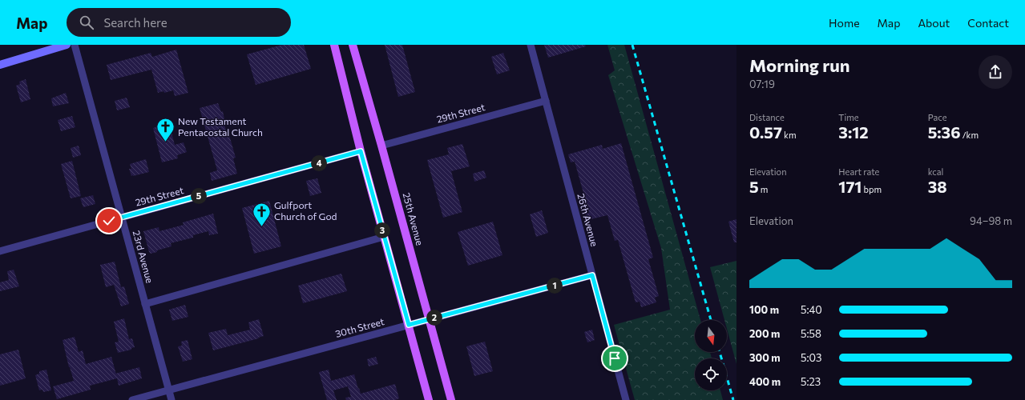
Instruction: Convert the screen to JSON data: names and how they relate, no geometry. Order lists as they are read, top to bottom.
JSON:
{
  "streets": {
    "main road": ["25th Avenue"],
    "street": [
      "29th Street",
      "26th Avenue",
      "23rd Avenue",
      "30th Street"
    ]
  },
  "crossings": [
    ["29th Street", "25th Avenue"],
    ["29th Street", "26th Avenue"],
    ["29th Street", "23rd Avenue"],
    ["25th Avenue", "30th Street"],
    ["26th Avenue", "30th Street"],
    ["23rd Avenue", "30th Street"]
  ],
  "places": {
    "church": ["New Testament Pentacostal Church", "Gulfport Church of God"]
  },
  "north": "bottom",
  "page": {
    "header": "Map",
    "search": "Search here",
    "nav": [
      "Home",
      "Map",
      "About",
      "Contact"
    ],
    "heading": ["Morning run", "07:19"],
    "stats": [
      ["Distance", "0.57 km"],
      ["Time", "3:12"],
      ["Pace", "5:36 /km"],
      ["Elevation", "5 m"],
      ["Heart rate", "171 bpm"],
      ["kcal", "38"]
    ],
    "pins": [
      "4",
      "5",
      "3",
      "1",
      "2"
    ],
    "chart": ["Elevation", "94–98 m"],
    "list": [
      {
        "name": "100 m",
        "note": "5:40"
      },
      {
        "name": "200 m",
        "note": "5:58"
      },
      {
        "name": "300 m",
        "note": "5:03"
      },
      {
        "name": "400 m",
        "note": "5:23"
      }
    ]
  }
}
